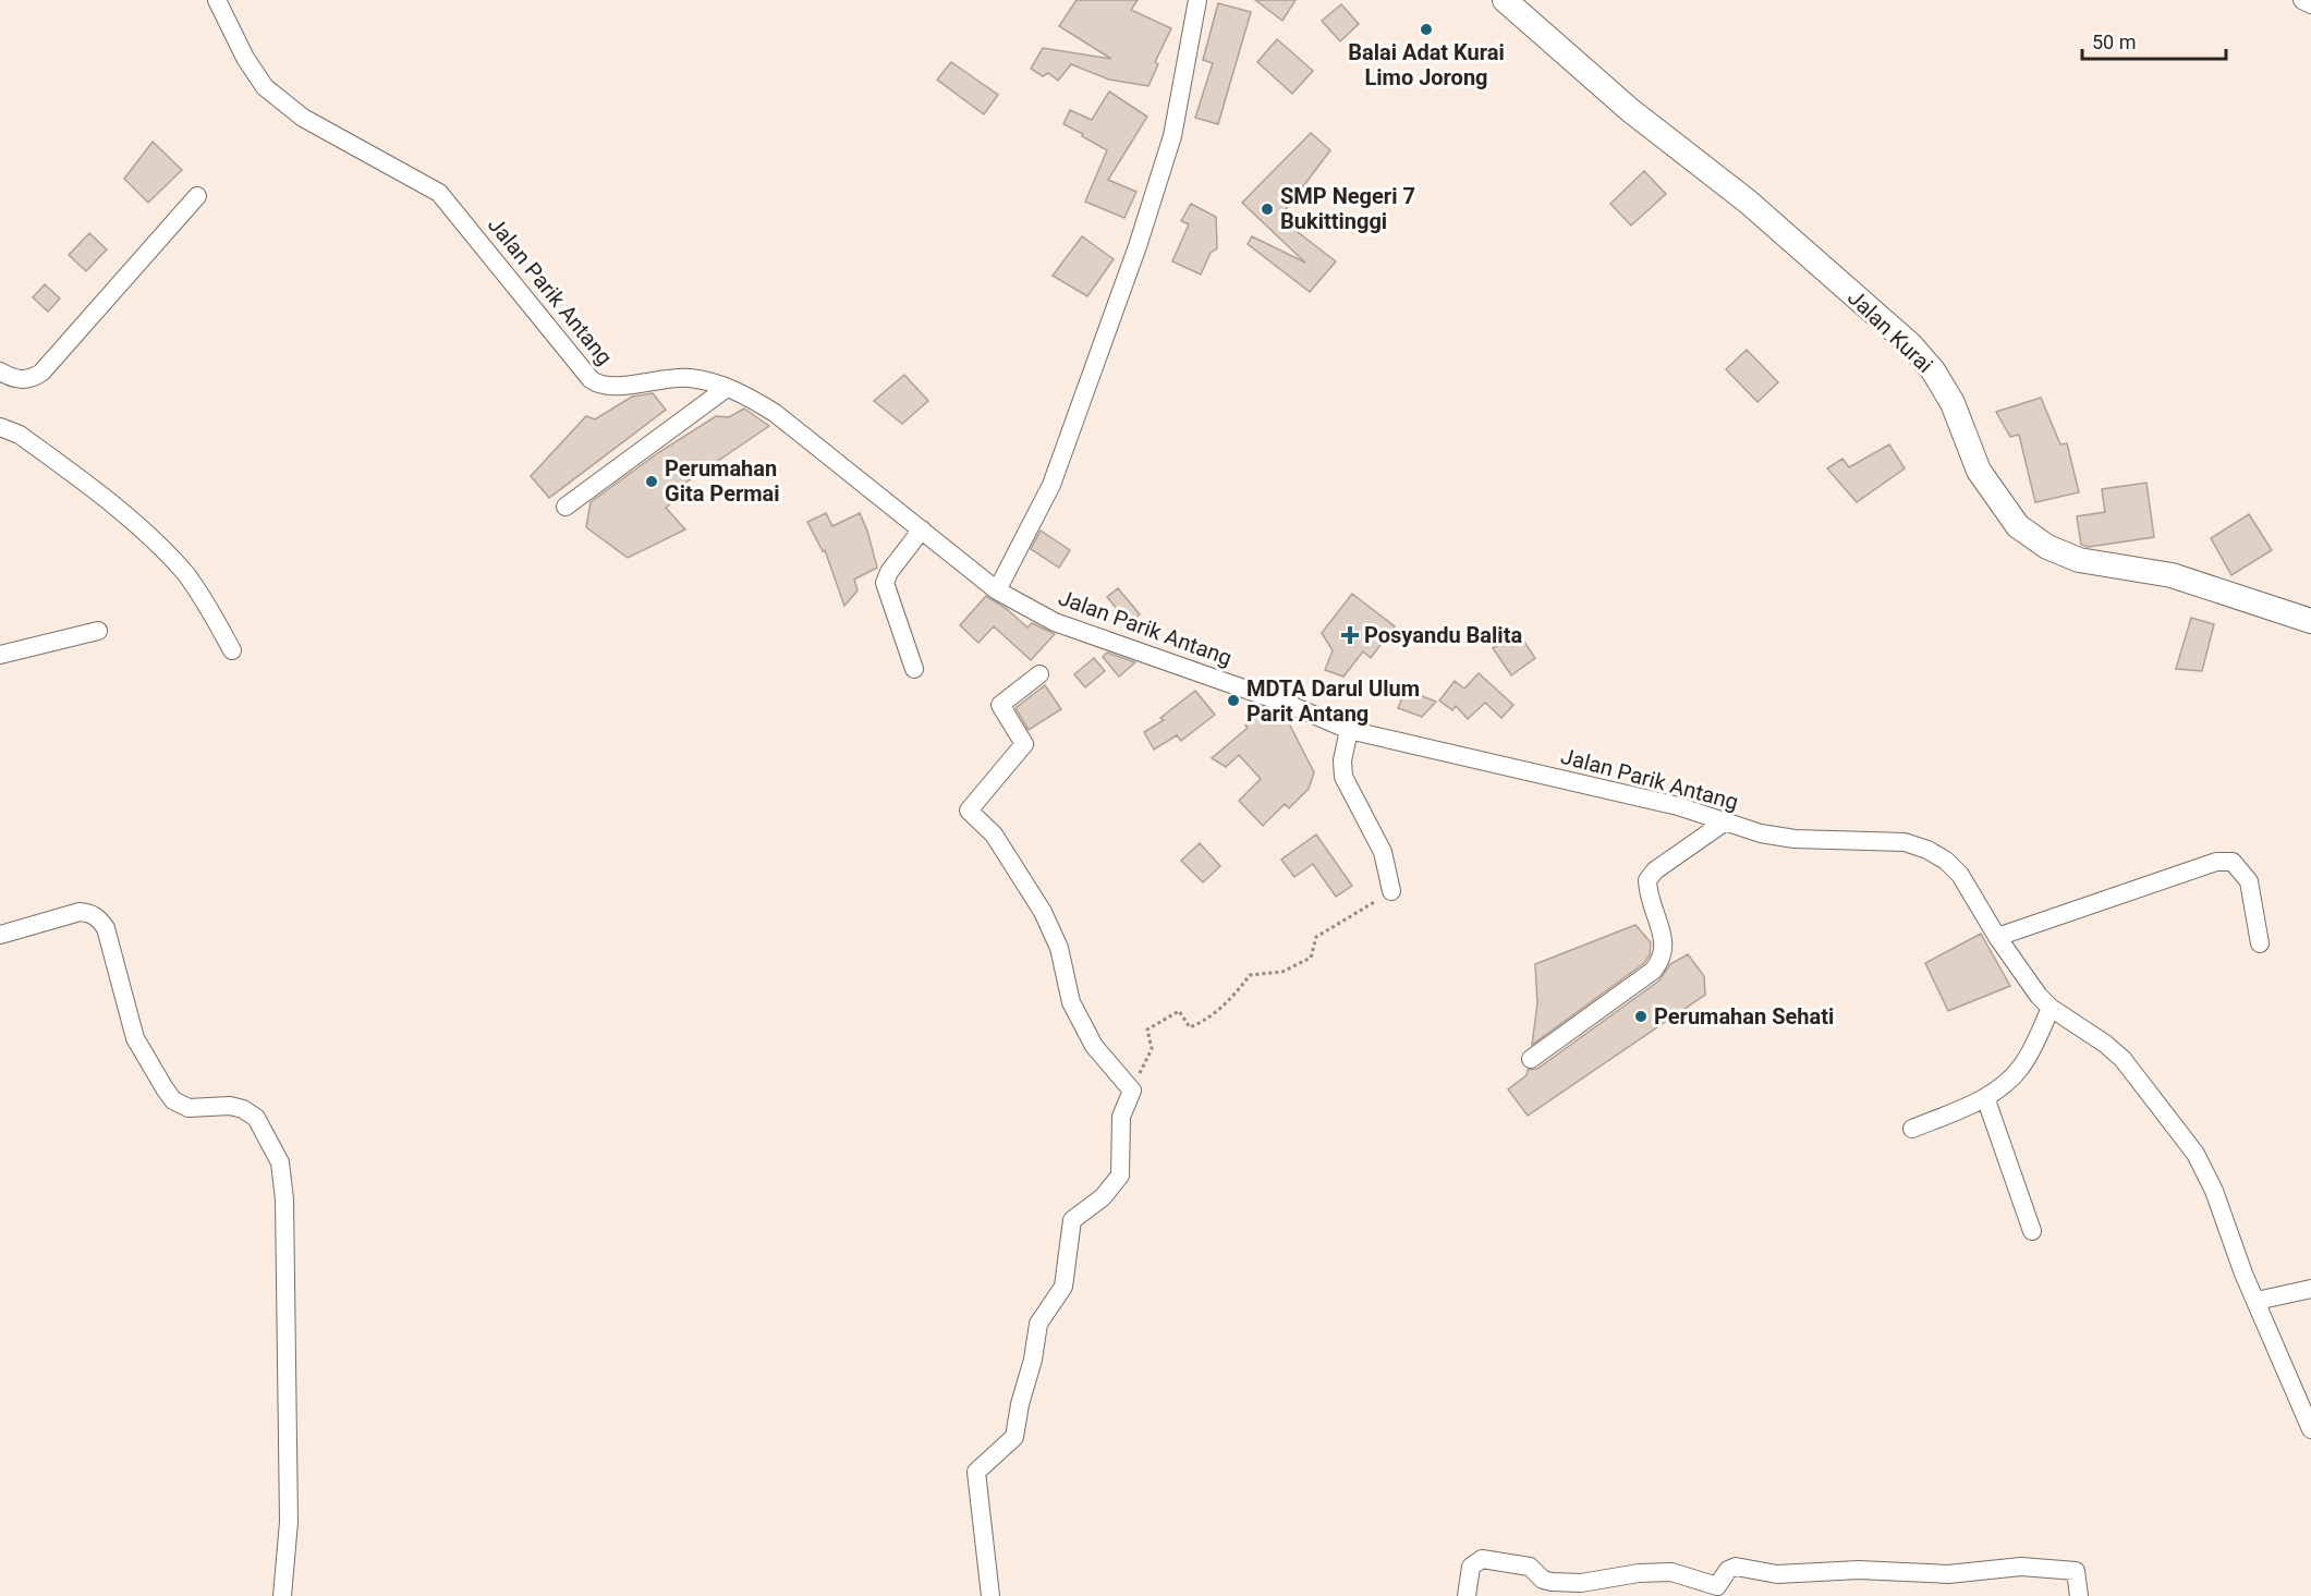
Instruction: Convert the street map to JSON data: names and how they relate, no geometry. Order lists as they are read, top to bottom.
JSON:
{
  "streets": {
    "street": ["Jalan Parik Antang", "Jalan Kurai"]
  },
  "places": {
    "other": [
      "Balai Adat Kurai Limo Jorong",
      "SMP Negeri 7 Bukittinggi",
      "Perumahan Gita Permai",
      "MDTA Darul Ulum Parit Antang",
      "Perumahan Sehati"
    ],
    "health": ["Posyandu Balita"]
  },
  "scale_bar": "50 m"
}
